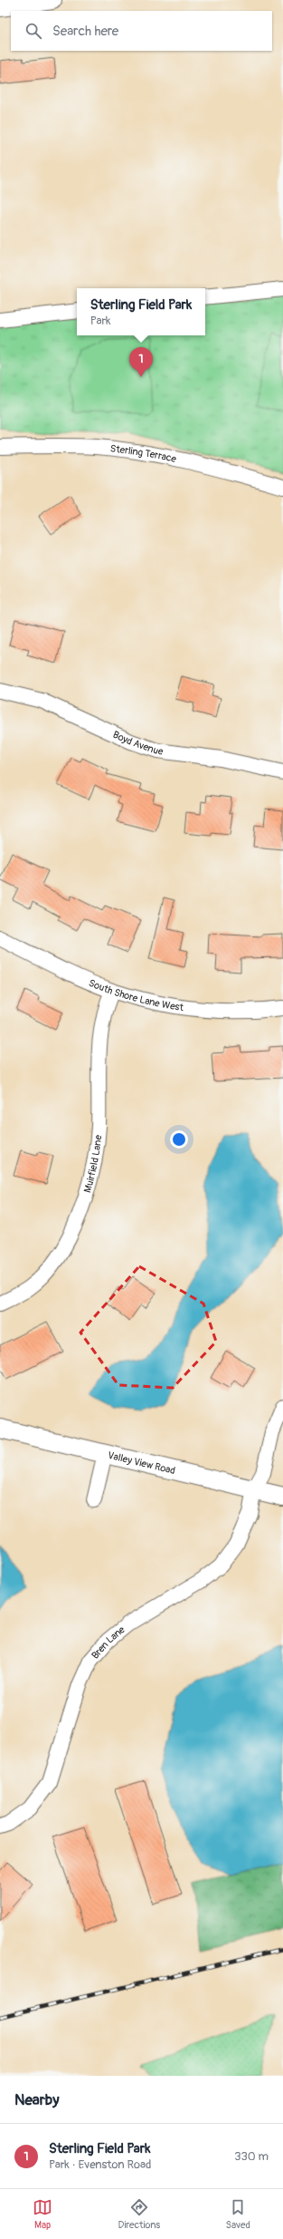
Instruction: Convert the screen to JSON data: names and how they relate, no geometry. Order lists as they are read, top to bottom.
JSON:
{
  "streets": {
    "street": [
      "Sterling Terrace",
      "Boyd Avenue",
      "South Shore Lane West",
      "Muirfield Lane",
      "Valley View Road",
      "Bren Lane"
    ]
  },
  "crossings": [
    ["South Shore Lane West", "Muirfield Lane"],
    ["Valley View Road", "Bren Lane"]
  ],
  "page": {
    "search": "Search here",
    "popup": ["Sterling Field Park", "Park"],
    "pins": "1",
    "heading": "Nearby",
    "list": [
      {
        "mark": "1",
        "name": "Sterling Field Park",
        "note": "Park · Evenston Road",
        "value": "330 m"
      }
    ],
    "nav": ["Map", "Directions", "Saved"]
  }
}
